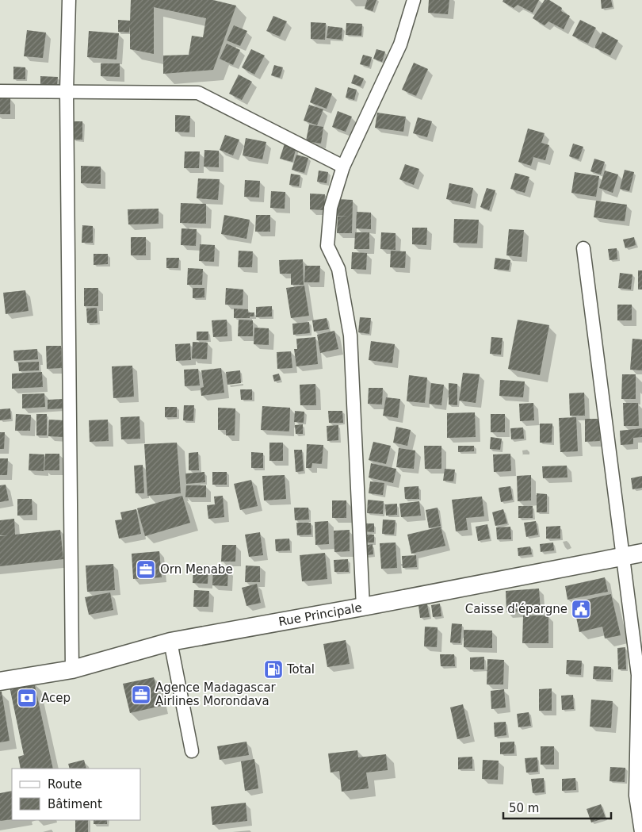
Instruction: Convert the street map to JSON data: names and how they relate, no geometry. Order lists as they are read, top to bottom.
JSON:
{
  "streets": {
    "main road": ["Rue Principale"]
  },
  "places": {
    "office": ["Orn Menabe", "Agence Madagascar Airlines Morondava"],
    "public building": ["Caisse d'épargne"],
    "fuel station": ["Total"],
    "bank": ["Acep"]
  },
  "legend": ["Route", "Bâtiment"],
  "scale_bar": "50 m"
}
